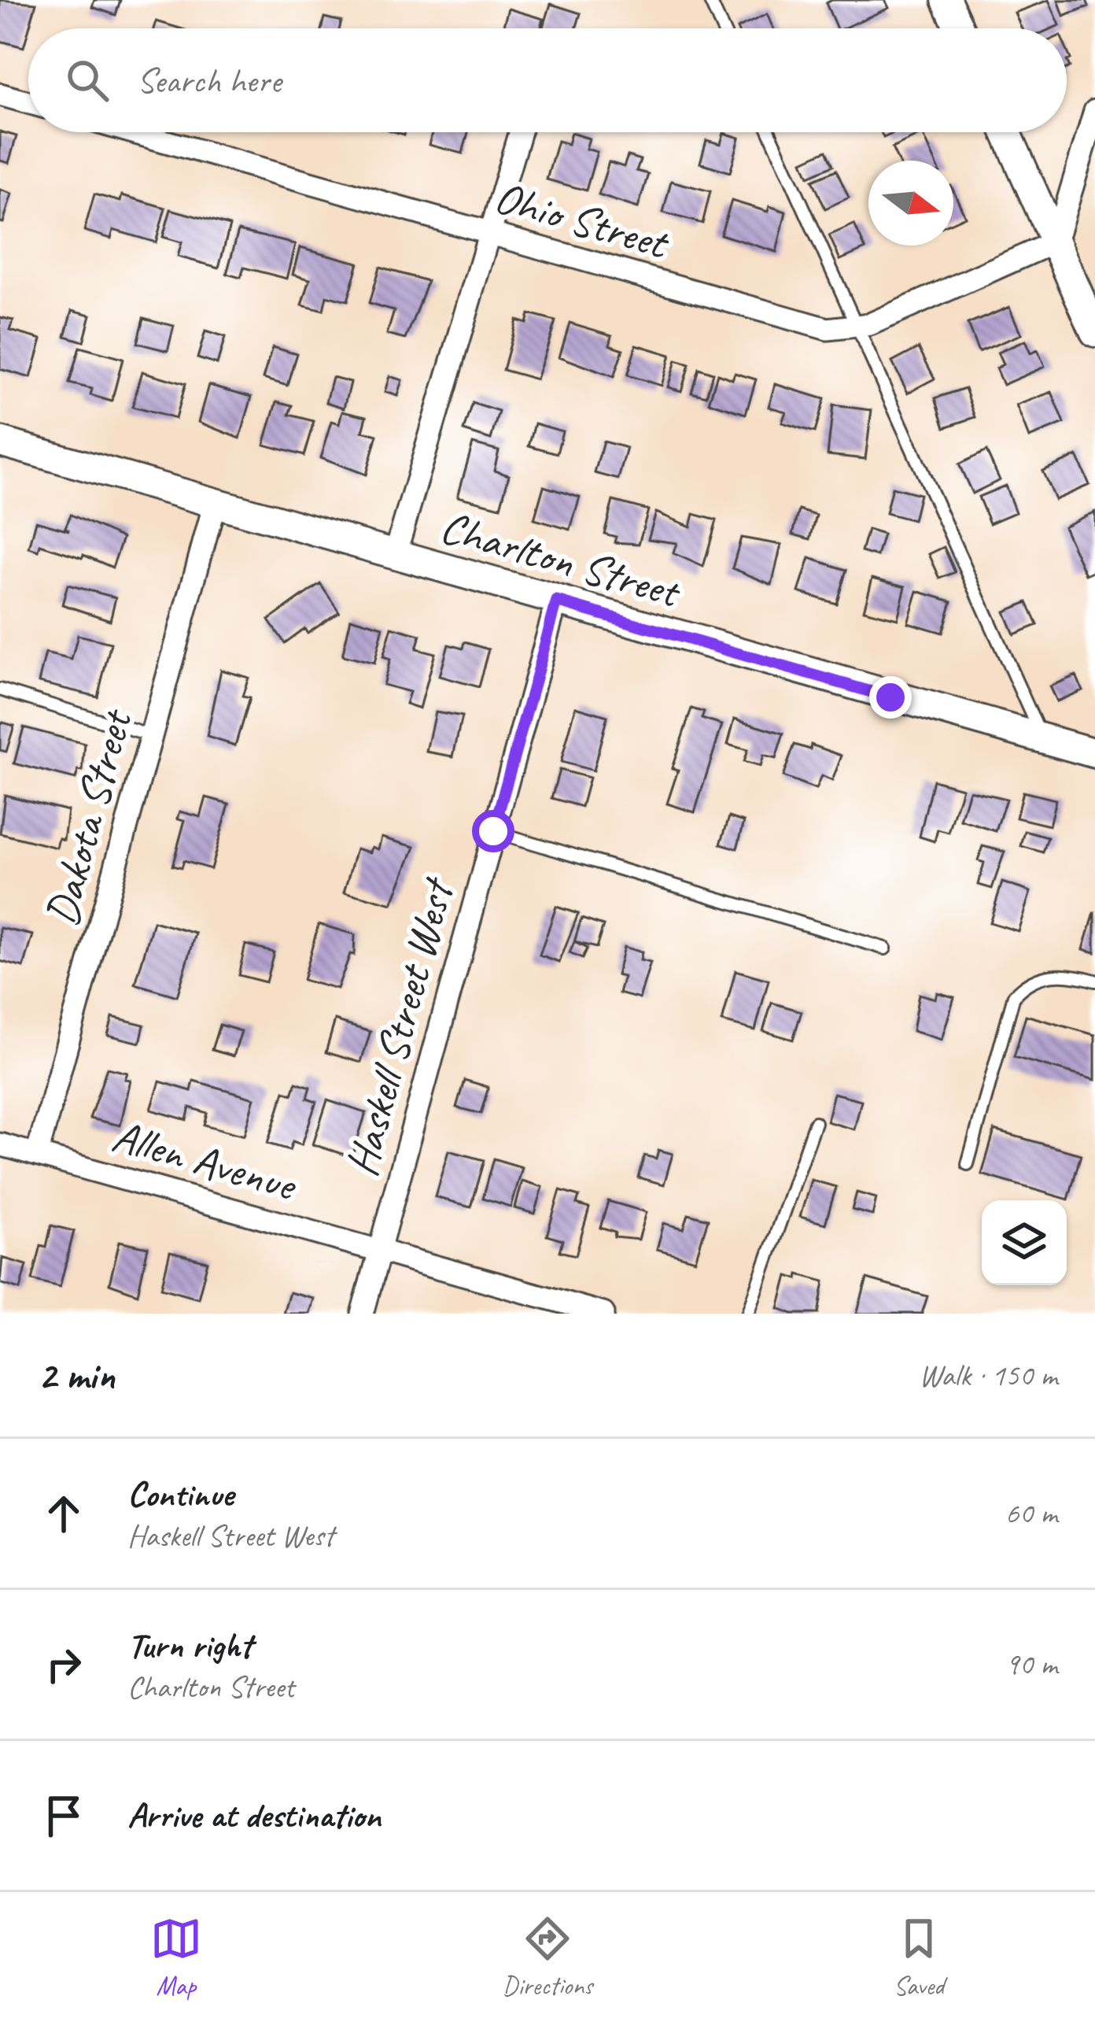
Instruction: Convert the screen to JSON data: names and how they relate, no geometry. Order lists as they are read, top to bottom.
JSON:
{
  "streets": {
    "street": [
      "Ohio Street",
      "Charlton Street",
      "Dakota Street",
      "Haskell Street West",
      "Allen Avenue"
    ]
  },
  "crossings": [
    ["Charlton Street", "Dakota Street"],
    ["Charlton Street", "Haskell Street West"],
    ["Dakota Street", "Allen Avenue"],
    ["Haskell Street West", "Allen Avenue"]
  ],
  "north": "right",
  "page": {
    "search": "Search here",
    "heading": ["2 min", "Walk · 150 m"],
    "list": [
      ["Continue", "Haskell Street West", "60 m"],
      ["Turn right", "Charlton Street", "90 m"],
      "Arrive at destination"
    ],
    "nav": ["Map", "Directions", "Saved"]
  }
}
